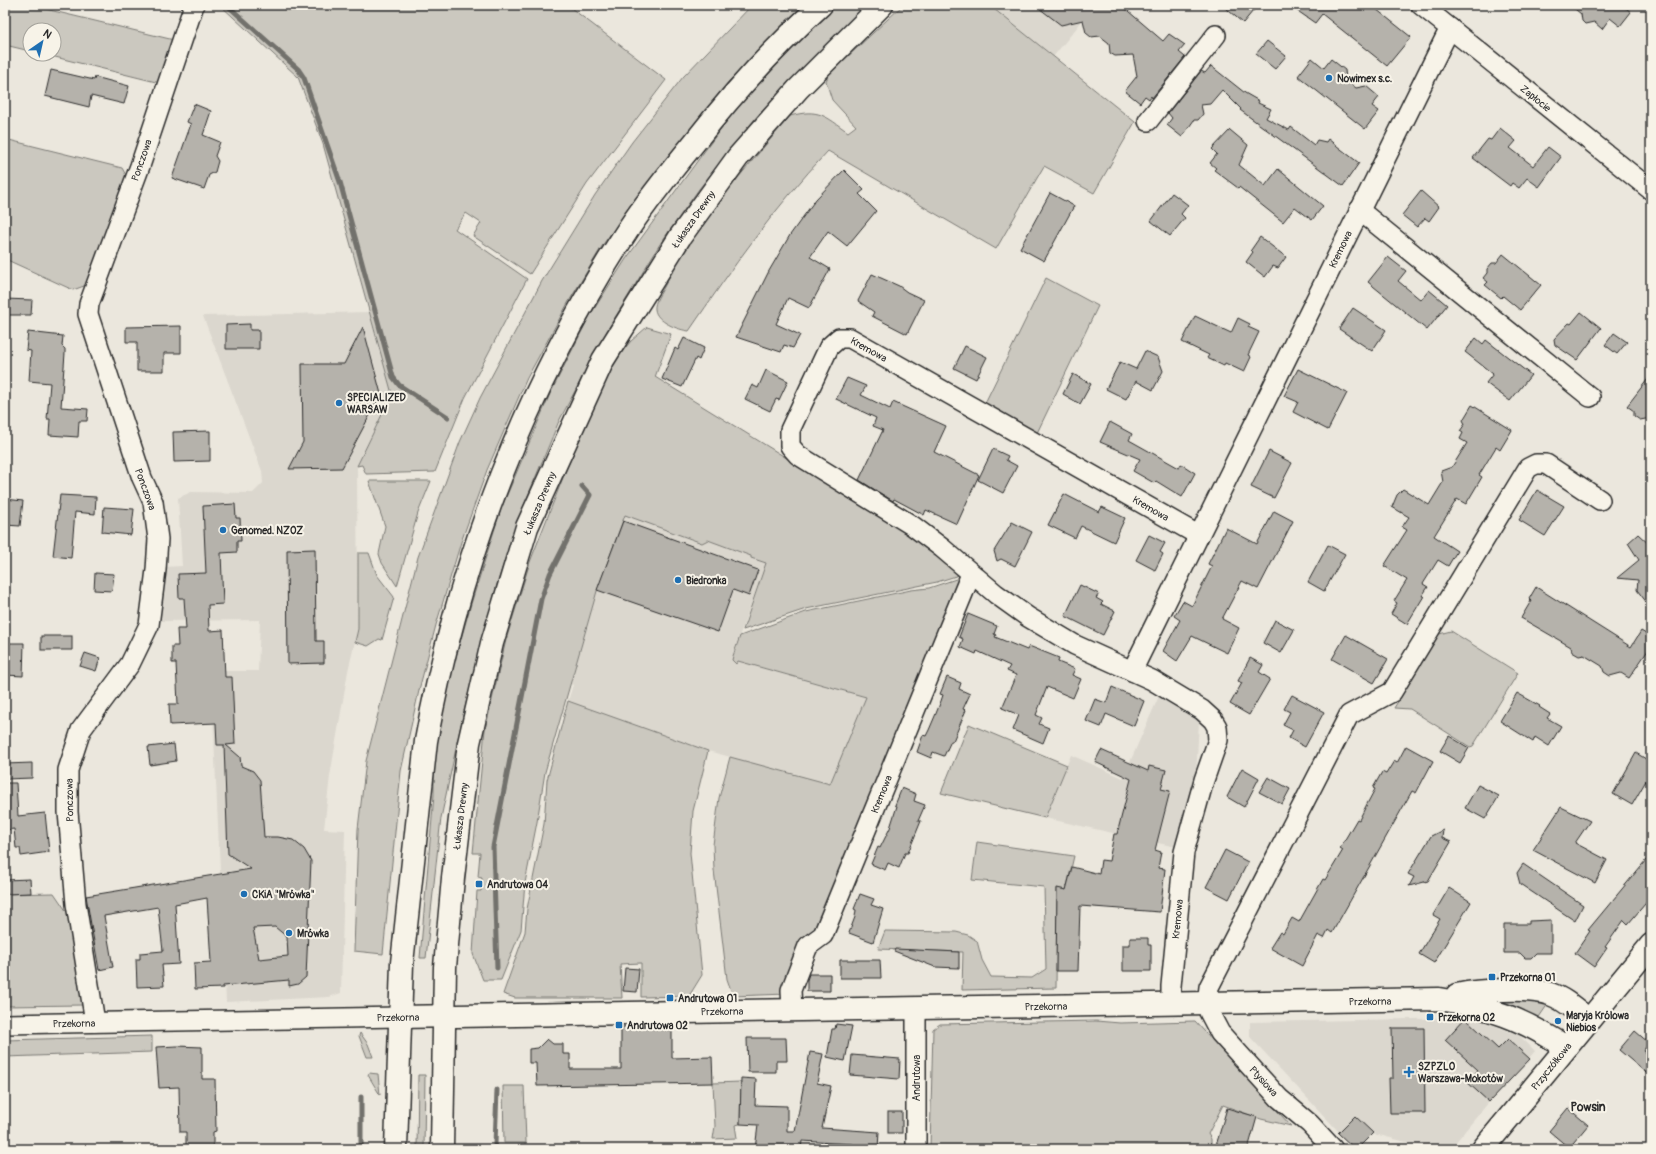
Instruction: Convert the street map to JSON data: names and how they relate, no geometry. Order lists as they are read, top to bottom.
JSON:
{
  "streets": {
    "main road": ["Łukasza Drewny", "Przekorna", "Przyczółkowa"],
    "street": [
      "Zapłocie",
      "Ponczowa",
      "Kremowa",
      "Andrutowa",
      "Ptysiowa"
    ]
  },
  "crossings": [
    ["Zapłocie", "Kremowa"],
    ["Ponczowa", "Przekorna"],
    ["Łukasza Drewny", "Przekorna"],
    ["Kremowa", "Przekorna"],
    ["Przekorna", "Przyczółkowa"],
    ["Przekorna", "Andrutowa"],
    ["Przekorna", "Ptysiowa"]
  ],
  "districts": ["Powsin"],
  "places": {
    "other": [
      "Nowimex s.c.",
      "SPECIALIZED WARSAW",
      "Genomed. NZOZ",
      "Biedronka",
      "CKiA \"Mrówka\"",
      "Mrówka",
      "Maryja Królowa Niebios"
    ],
    "transit": [
      "Andrutowa 04",
      "Przekorna 01",
      "Andrutowa 01",
      "Przekorna 02",
      "Andrutowa 02"
    ],
    "health": ["SZPZLO Warszawa-Mokotów"]
  },
  "north": "top right"
}
